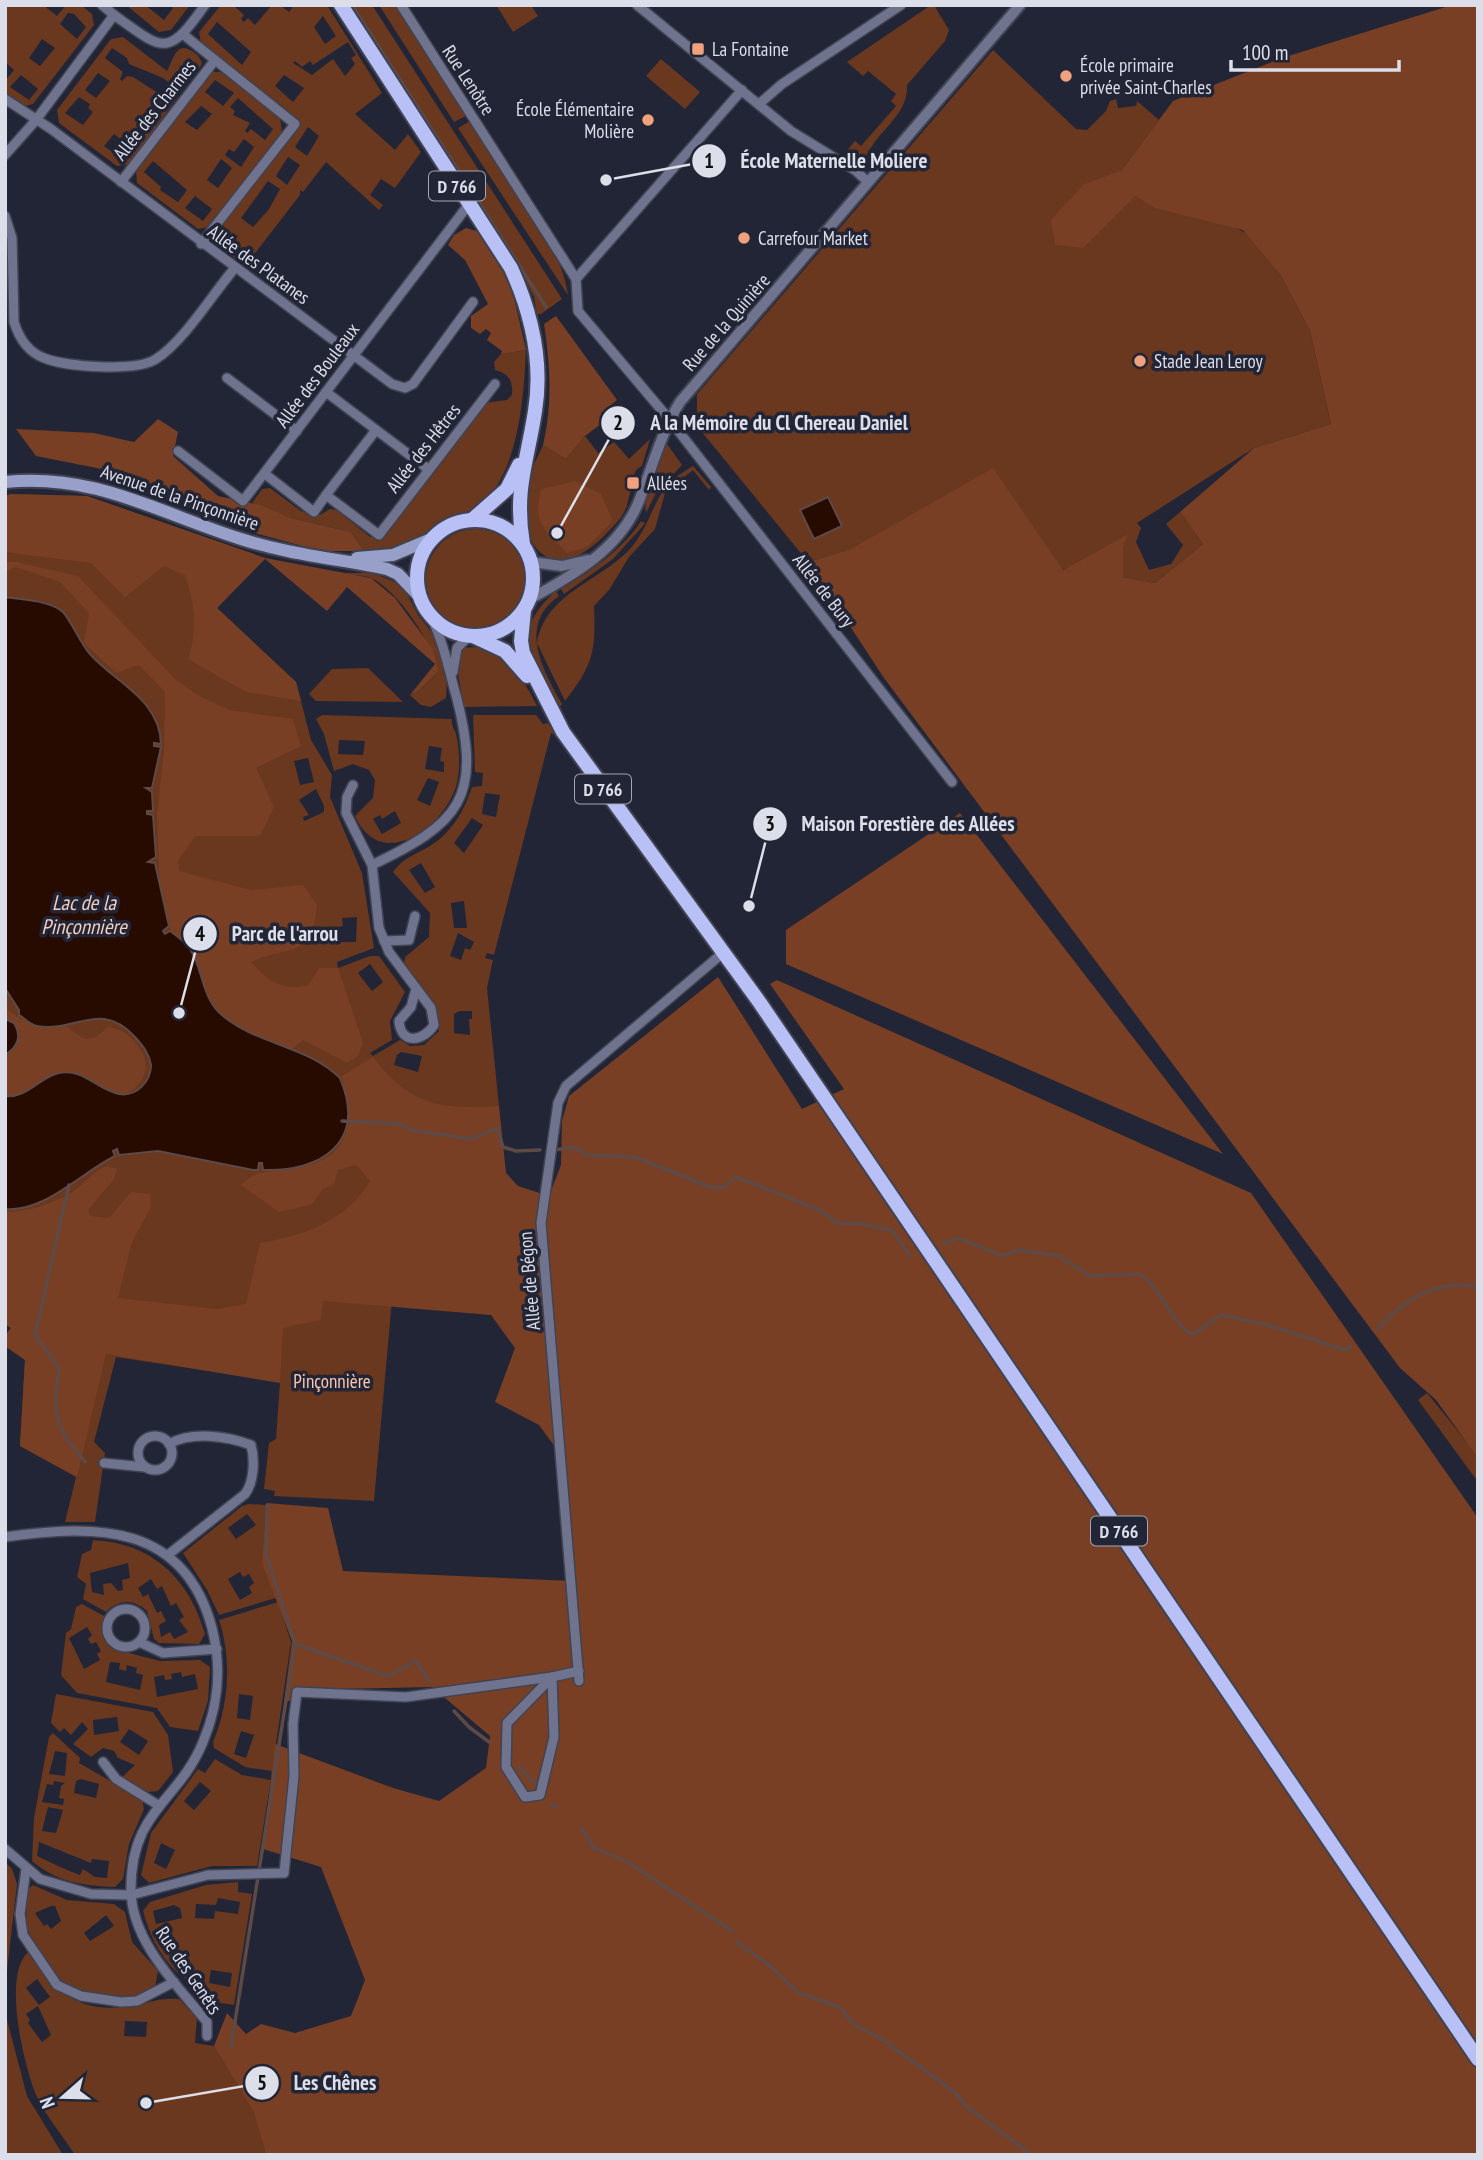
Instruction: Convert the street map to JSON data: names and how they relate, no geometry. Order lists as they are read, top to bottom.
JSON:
{
  "streets": {
    "main road": ["D 766", "Avenue de la Pinçonnière"],
    "street": [
      "Rue Lenôtre",
      "Allée des Charmes",
      "Allée des Platanes",
      "Rue de la Quinière",
      "Allée des Bouleaux",
      "Allée des Hêtres",
      "Allée de Bury",
      "Allée de Bégon",
      "Rue des Genêts"
    ]
  },
  "crossings": [
    ["Rue Lenôtre", "Allée de Bury"],
    ["Allée des Charmes", "Allée des Platanes"],
    ["D 766", "Rue de la Quinière"],
    ["D 766", "Allée des Bouleaux"],
    ["D 766", "Avenue de la Pinçonnière"],
    ["D 766", "Allée de Bégon"],
    ["Allée des Platanes", "Allée des Bouleaux"],
    ["Rue de la Quinière", "Avenue de la Pinçonnière"],
    ["Rue de la Quinière", "Allée de Bury"]
  ],
  "water": ["Lac de la Pinçonnière"],
  "parks": ["Pinçonnière"],
  "places": {
    "transit": ["La Fontaine", "Allées"],
    "other": [
      "École primaire privée Saint-Charles",
      "École Élémentaire Molière",
      "École Maternelle Moliere",
      "Carrefour Market",
      "Stade Jean Leroy",
      "A la Mémoire du Cl Chereau Daniel",
      "Maison Forestière des Allées",
      "Parc de l'arrou",
      "Les Chênes"
    ]
  },
  "scale_bar": "100 m",
  "north": "left"
}
